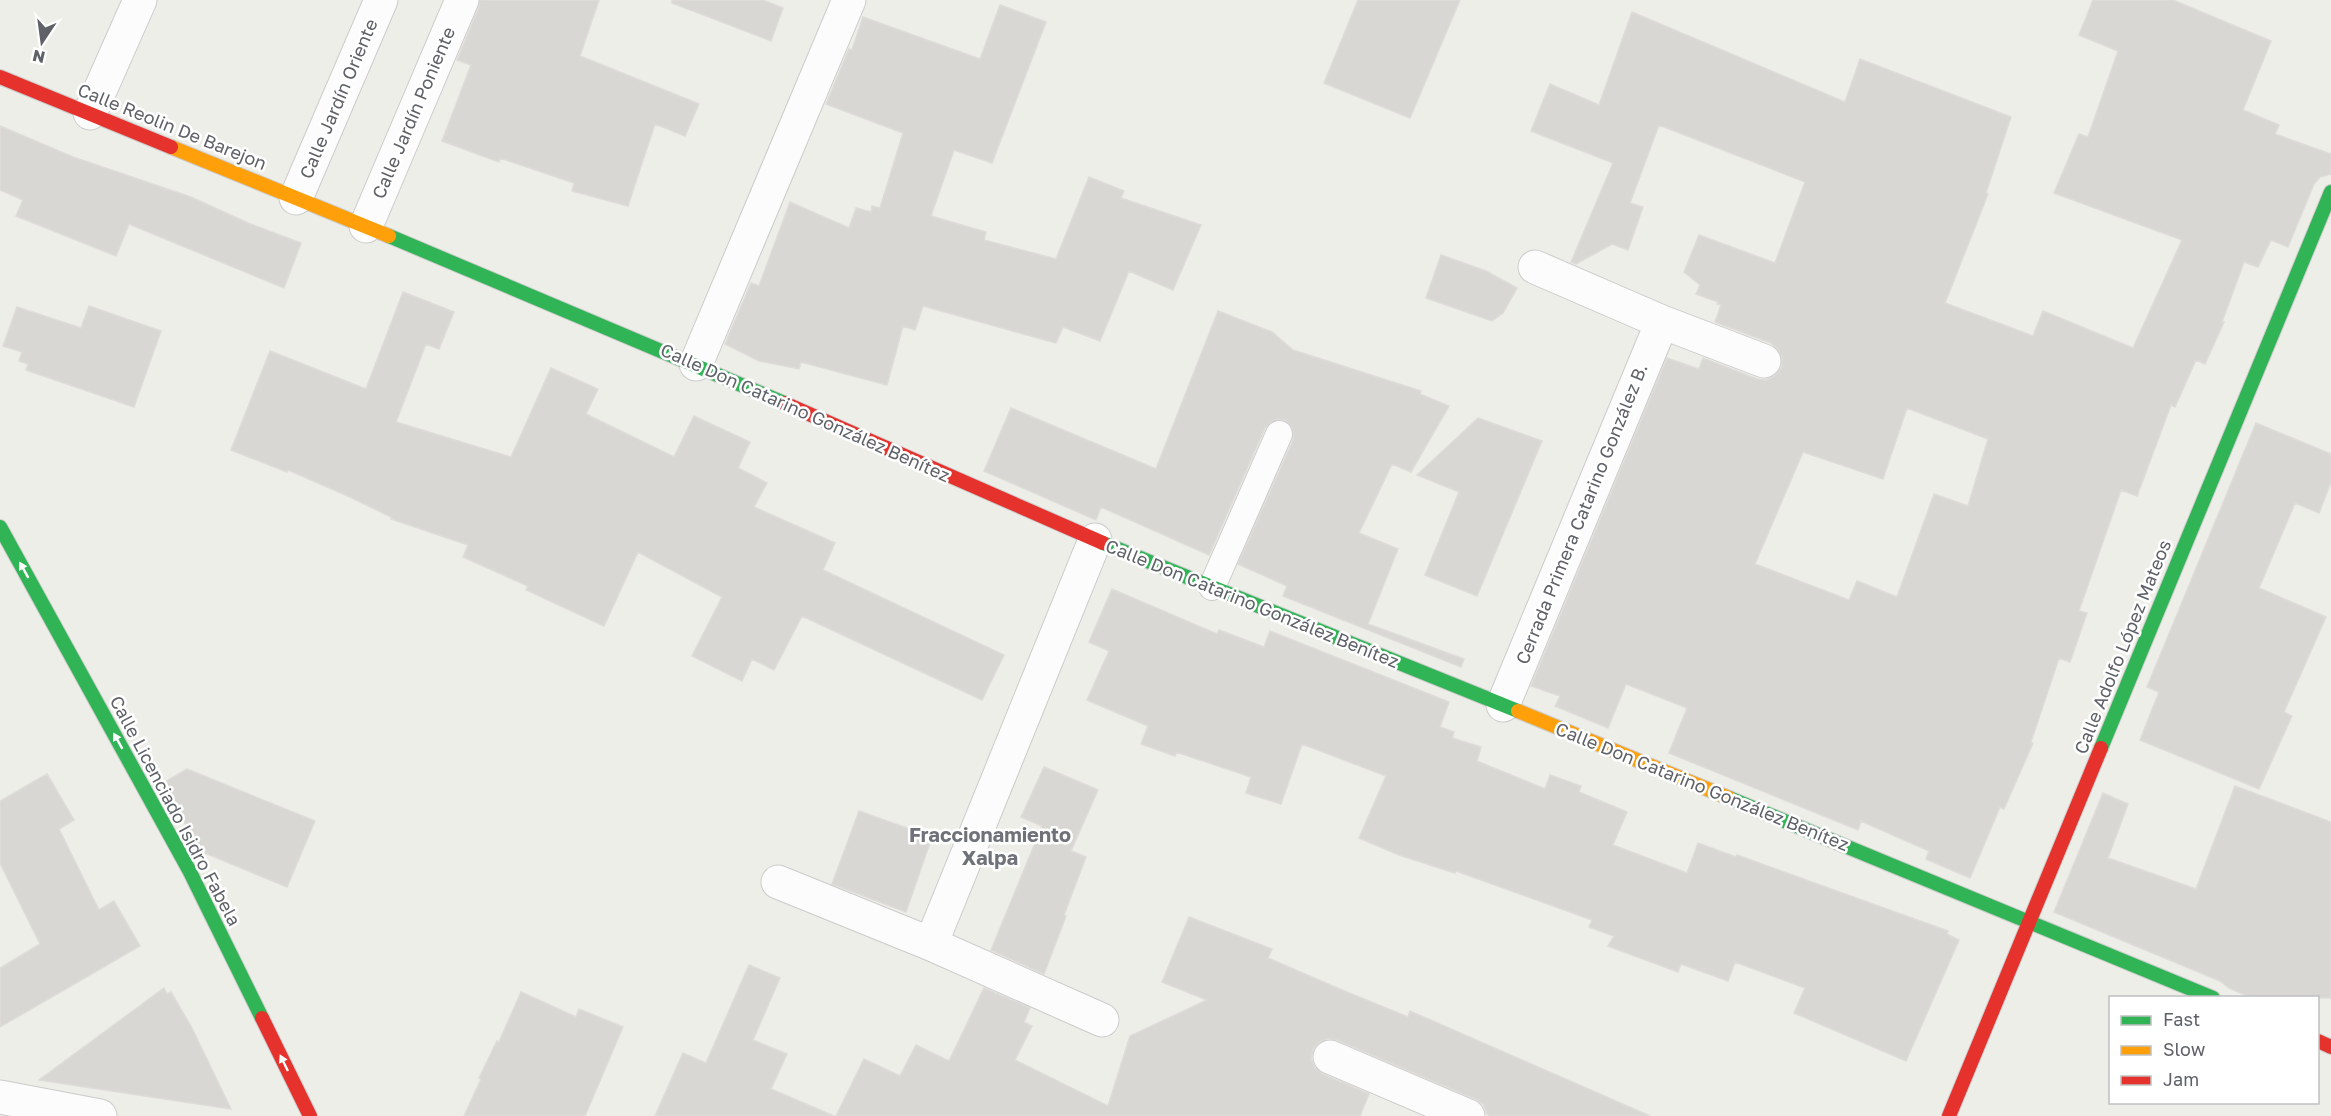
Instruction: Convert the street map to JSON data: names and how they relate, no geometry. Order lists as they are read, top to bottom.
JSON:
{
  "streets": {
    "main road": [
      "Calle Reolin De Barejon",
      "Calle Don Catarino González Benítez",
      "Calle Adolfo López Mateos",
      "Calle Licenciado Isidro Fabela"
    ],
    "street": ["Calle Jardín Oriente", "Calle Jardín Poniente", "Cerrada Primera Catarino González B."]
  },
  "crossings": [
    ["Calle Jardín Oriente", "Calle Reolin De Barejon"],
    ["Calle Jardín Oriente", "Calle Don Catarino González Benítez"],
    ["Calle Jardín Poniente", "Calle Don Catarino González Benítez"],
    ["Calle Reolin De Barejon", "Calle Don Catarino González Benítez"],
    ["Calle Don Catarino González Benítez", "Cerrada Primera Catarino González B."],
    ["Calle Don Catarino González Benítez", "Calle Adolfo López Mateos"]
  ],
  "one_way": ["Calle Licenciado Isidro Fabela"],
  "districts": ["Fraccionamiento Xalpa"],
  "legend": ["Fast", "Slow", "Jam"],
  "north": "bottom"
}
